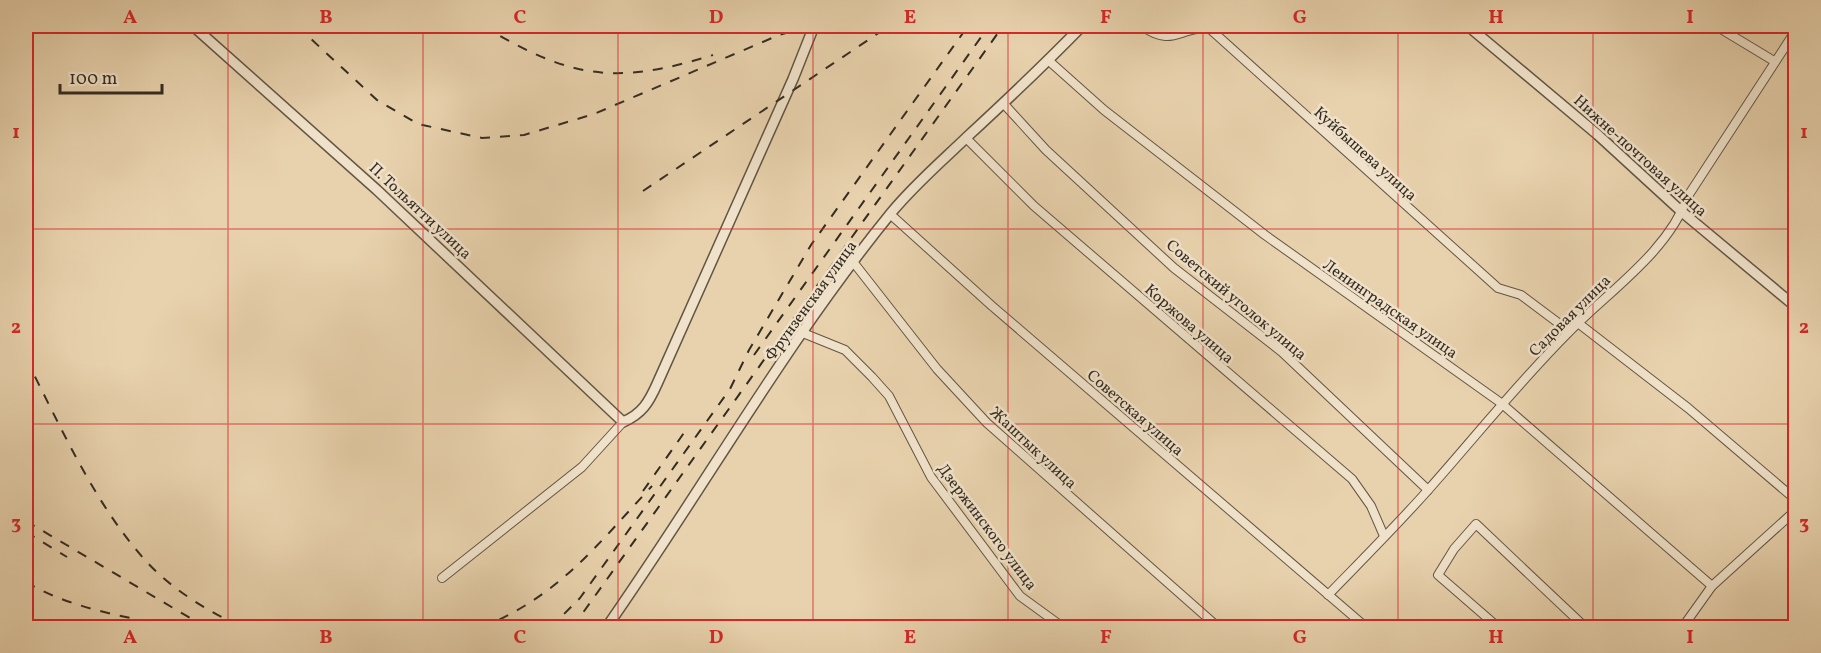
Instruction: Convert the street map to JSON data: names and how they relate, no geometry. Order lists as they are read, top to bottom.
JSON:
{
  "streets": {
    "street": [
      "Куйбышева улица",
      "Нижне-почтовая улица",
      "П. Тольятти улица",
      "Советский уголок улица",
      "Фрунзенская улица",
      "Ленинградская улица",
      "Садовая улица",
      "Коржова улица",
      "Советская улица",
      "Жаштык улица",
      "Дзержинского улица"
    ]
  },
  "crossings": [
    ["Куйбышева улица", "Садовая улица"],
    ["Нижне-почтовая улица", "Садовая улица"],
    ["Советский уголок улица", "Фрунзенская улица"],
    ["Советский уголок улица", "Садовая улица"],
    ["Фрунзенская улица", "Ленинградская улица"],
    ["Фрунзенская улица", "Коржова улица"],
    ["Фрунзенская улица", "Советская улица"],
    ["Фрунзенская улица", "Жаштык улица"],
    ["Фрунзенская улица", "Дзержинского улица"],
    ["Ленинградская улица", "Садовая улица"],
    ["Садовая улица", "Коржова улица"],
    ["Садовая улица", "Советская улица"]
  ],
  "scale_bar": "100 m",
  "grid": {
    "columns": [
      "A",
      "B",
      "C",
      "D",
      "E",
      "F",
      "G",
      "H",
      "I"
    ],
    "rows": ["1", "2", "3"]
  }
}
